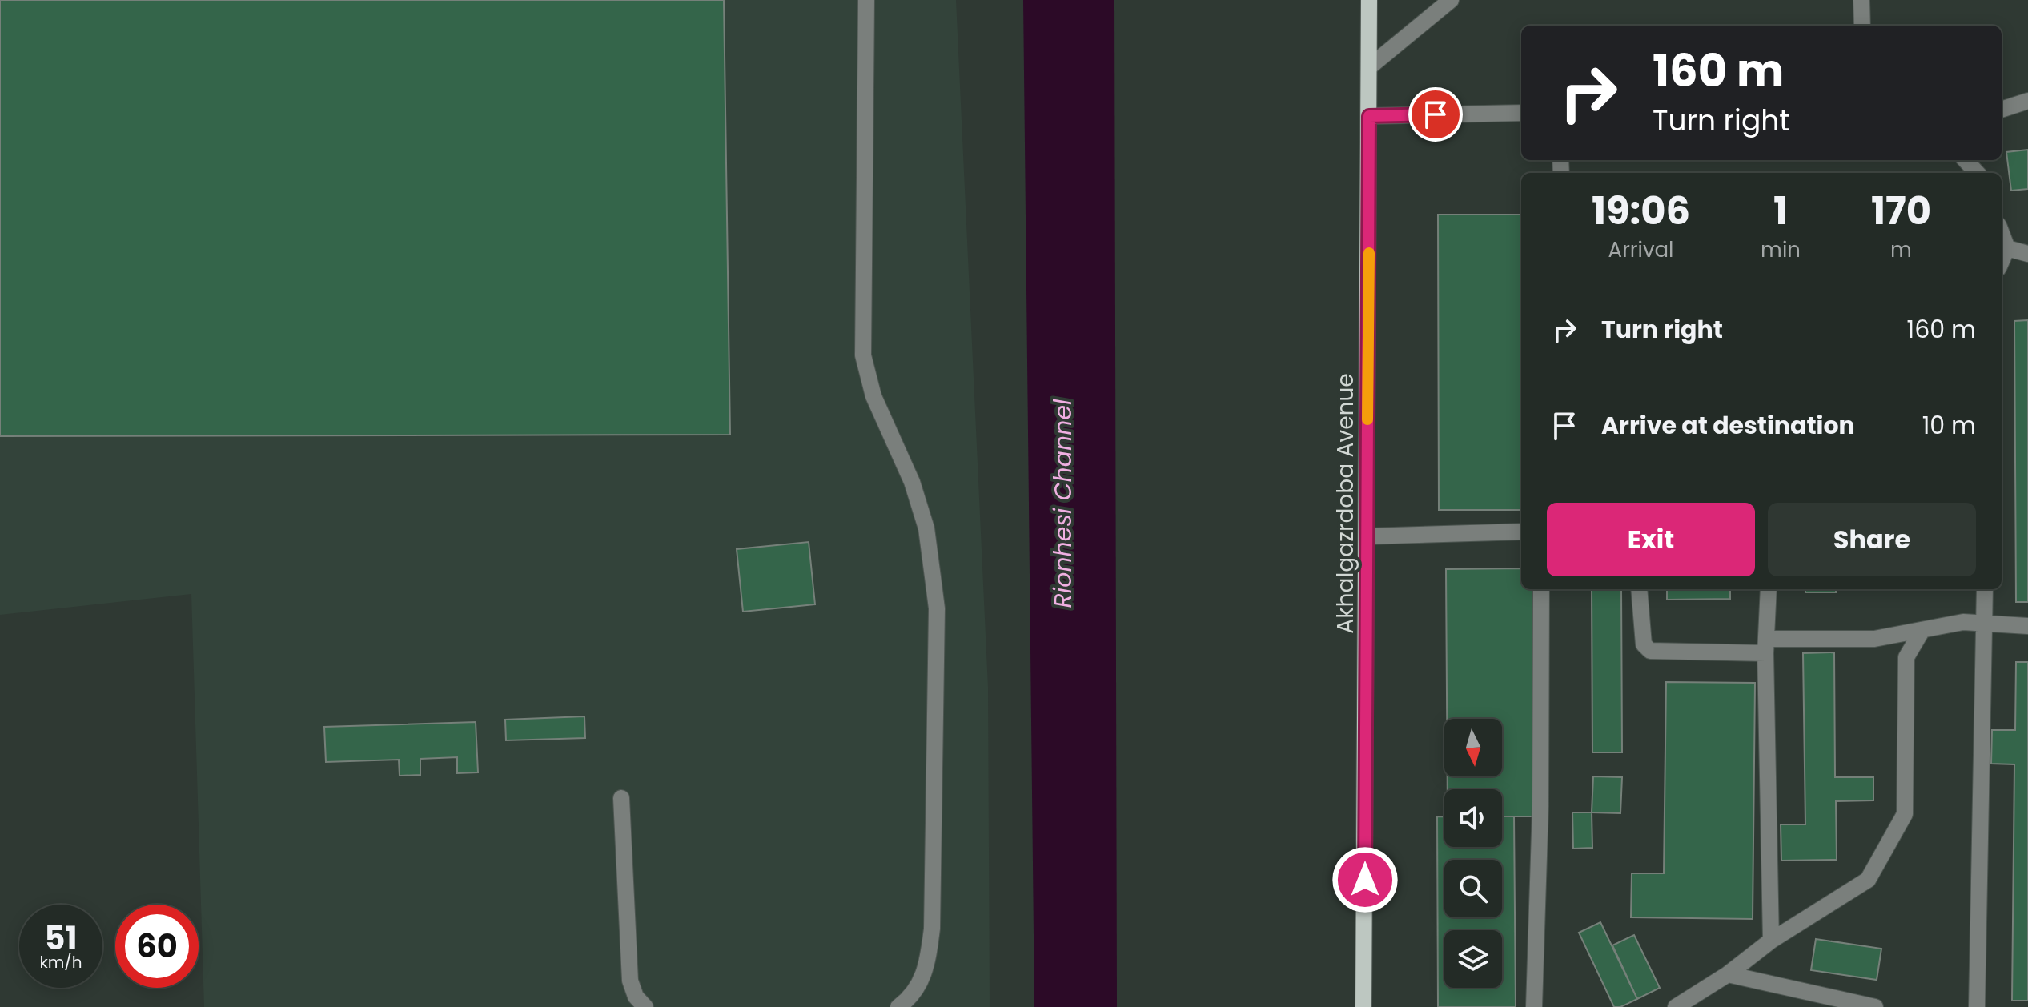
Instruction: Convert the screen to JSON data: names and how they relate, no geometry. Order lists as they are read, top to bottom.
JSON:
{
  "streets": {
    "main road": ["Akhalgazrdoba Avenue"]
  },
  "water": ["Rionhesi Channel"],
  "north": "bottom",
  "page": {
    "turn": ["160 m", "Turn right"],
    "eta": [
      "19:06",
      "Arrival",
      "1",
      "min",
      "170",
      "m"
    ],
    "list": [
      {
        "name": "Turn right",
        "value": "160 m"
      },
      {
        "name": "Arrive at destination",
        "value": "10 m"
      }
    ],
    "buttons": ["Exit", "Share"],
    "speed": "51 km/h",
    "limit": "60"
  }
}
